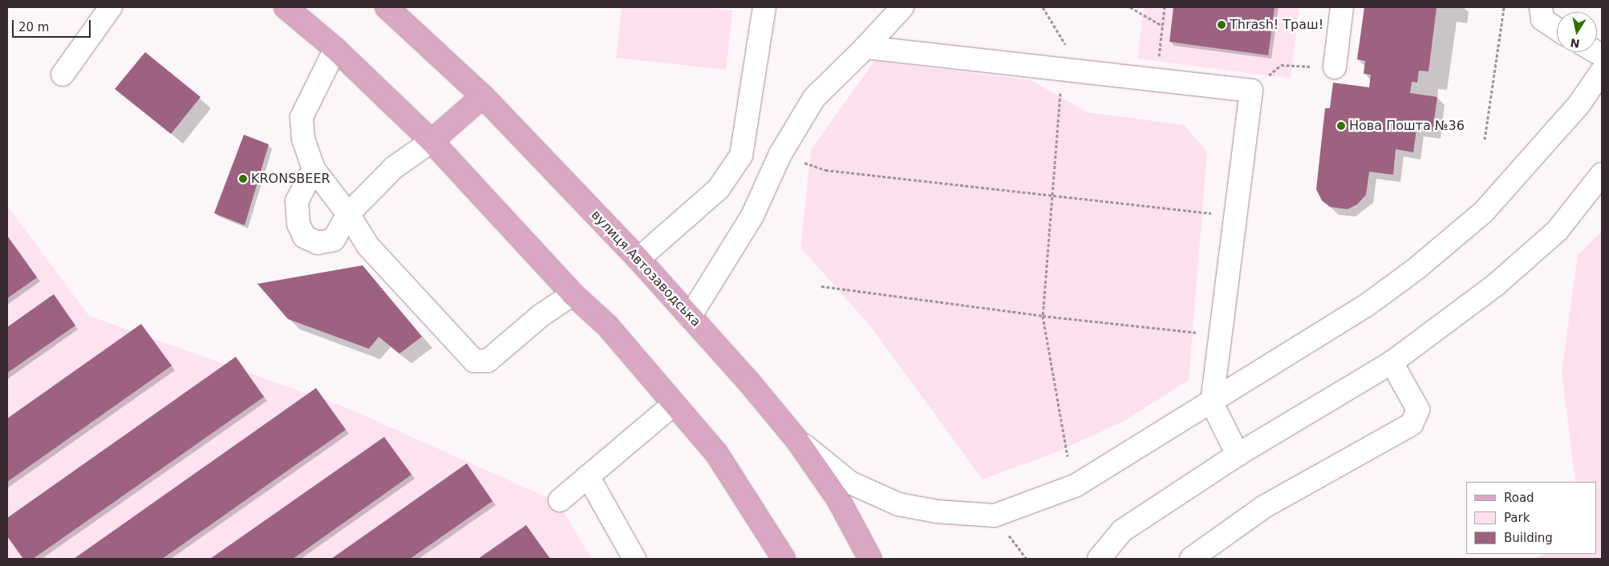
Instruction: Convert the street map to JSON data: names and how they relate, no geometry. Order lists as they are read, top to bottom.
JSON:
{
  "streets": {
    "main road": ["вулиця Автозаводська"]
  },
  "places": ["Thrash! Траш!", "Нова Пошта №36", "KRONSBEER"],
  "legend": ["Road", "Park", "Building"],
  "scale_bar": "20 m",
  "north": "bottom"
}
